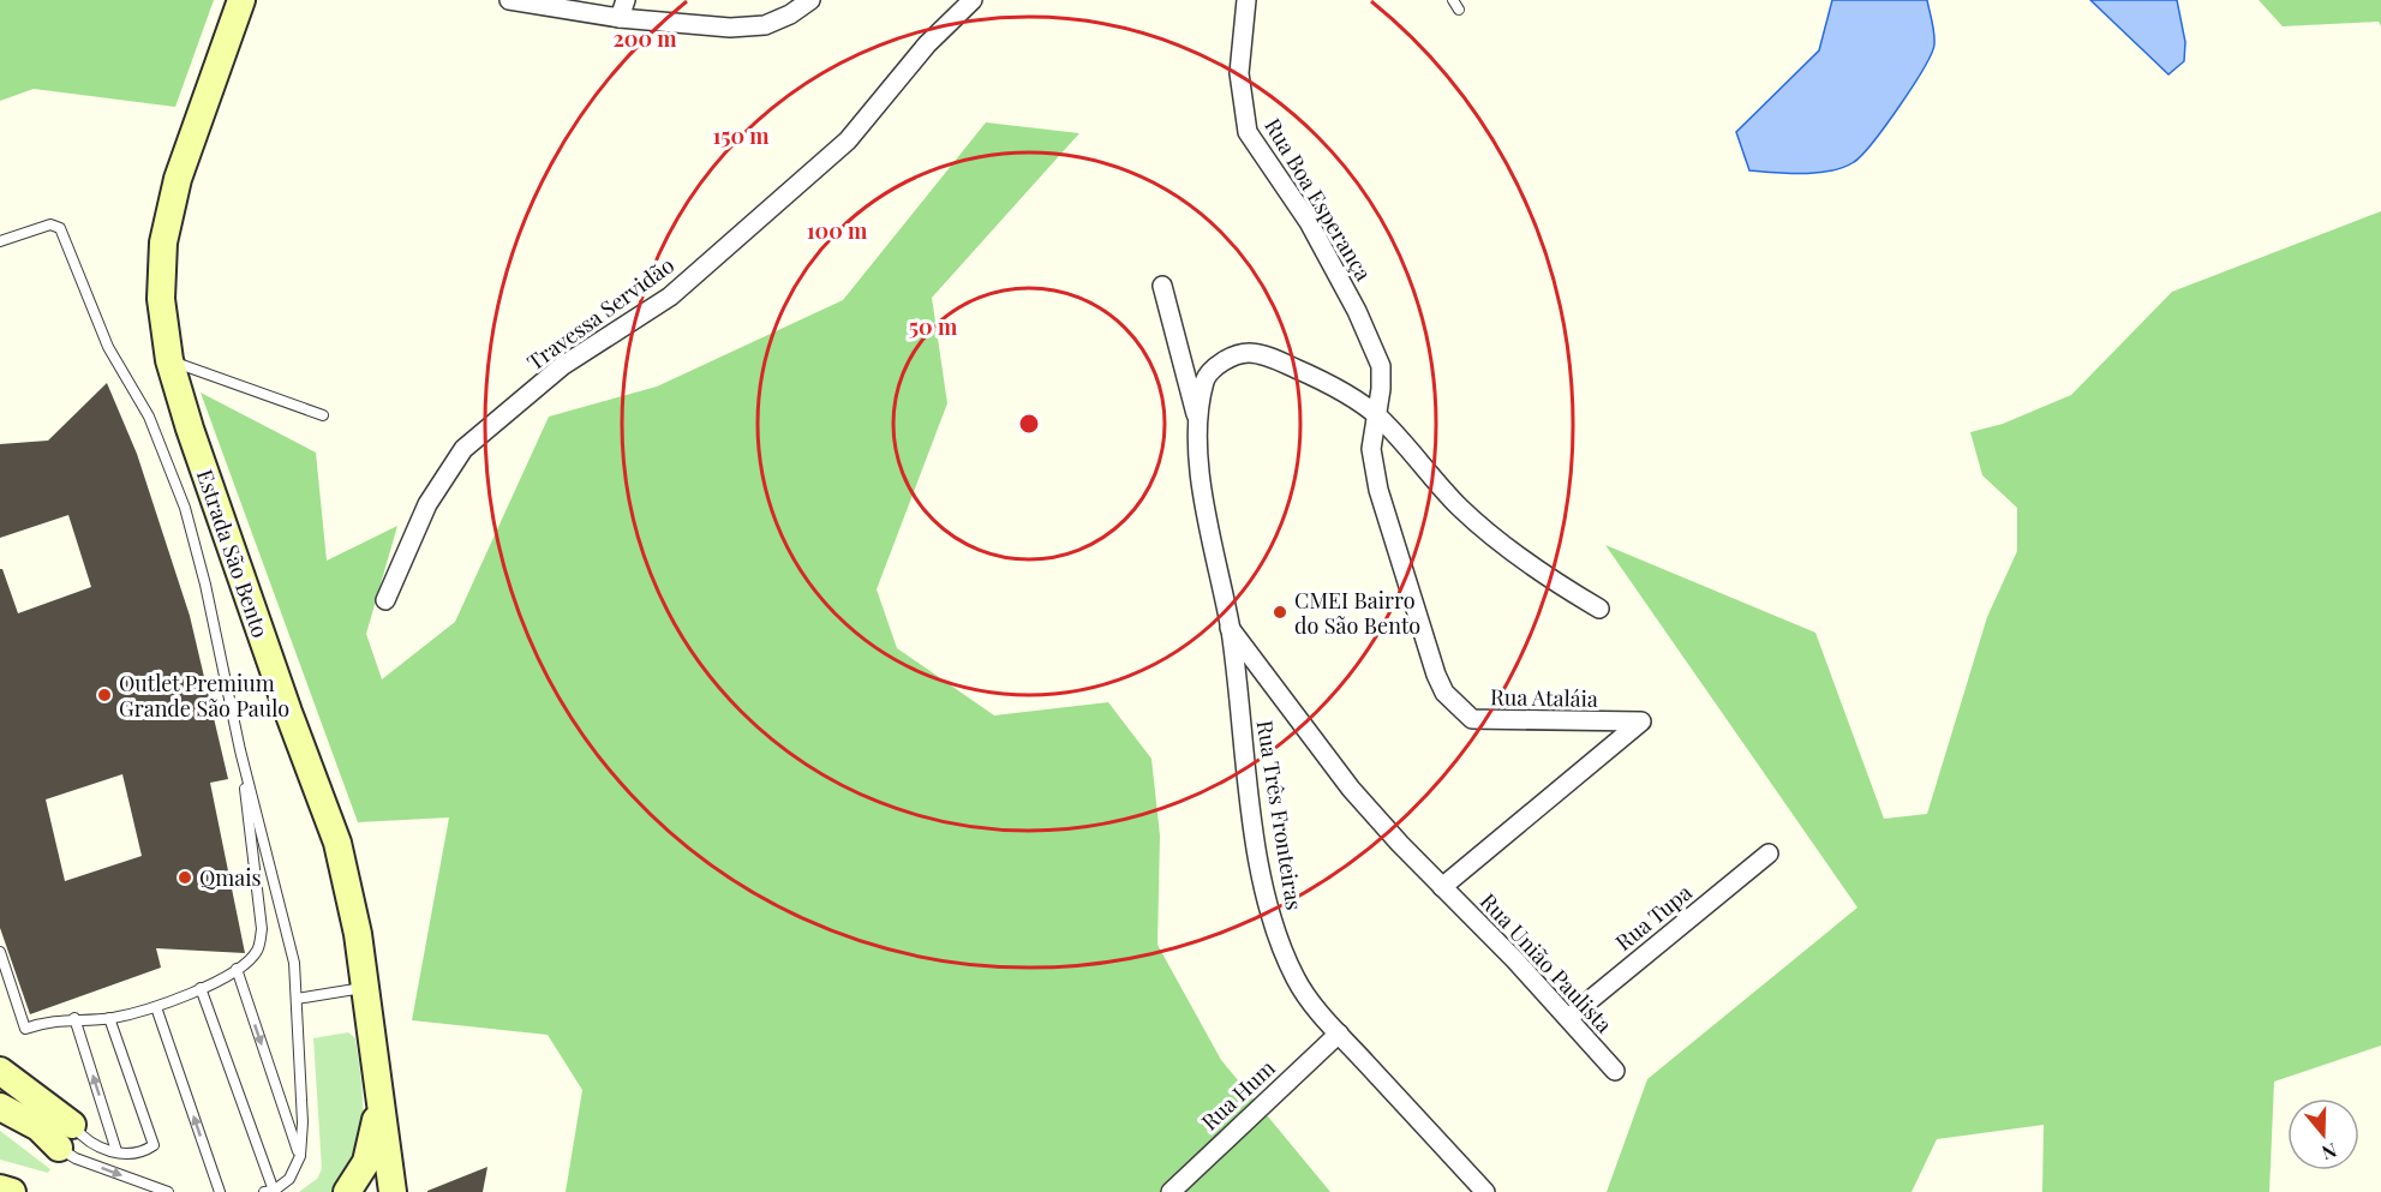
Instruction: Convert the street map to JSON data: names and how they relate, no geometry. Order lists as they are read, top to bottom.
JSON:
{
  "streets": {
    "street": [
      "Rua Boa Esperança",
      "Travessa Servidão",
      "Estrada São Bento",
      "Rua Ataláia",
      "Rua Três Fronteiras",
      "Rua Tupa",
      "Rua União Paulista",
      "Rua Hum"
    ]
  },
  "crossings": [
    ["Rua Boa Esperança", "Rua Ataláia"],
    ["Rua Boa Esperança", "Rua Três Fronteiras"],
    ["Rua Ataláia", "Rua Três Fronteiras"],
    ["Rua Ataláia", "Rua União Paulista"],
    ["Rua Três Fronteiras", "Rua União Paulista"],
    ["Rua Três Fronteiras", "Rua Hum"],
    ["Rua Tupa", "Rua União Paulista"]
  ],
  "places": ["CMEI Bairro do São Bento", "Outlet Premium Grande São Paulo", "Qmais"],
  "north": "bottom",
  "rings": [
    "200 m",
    "150 m",
    "100 m",
    "50 m"
  ]
}
